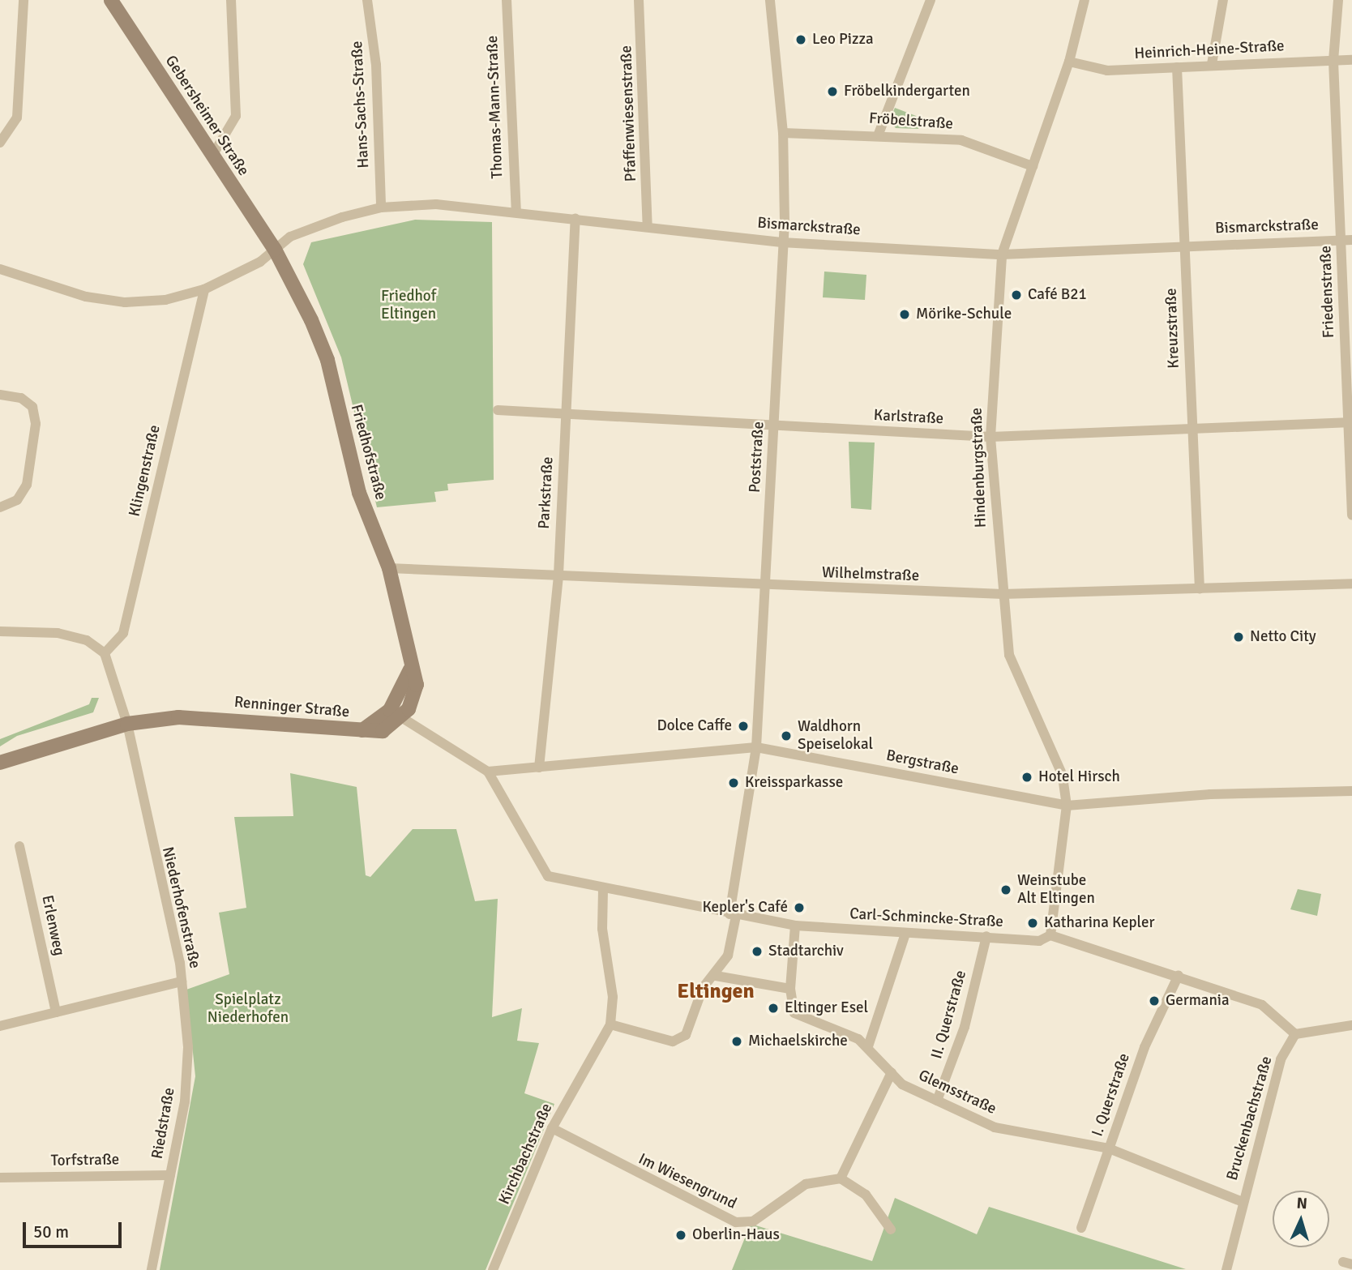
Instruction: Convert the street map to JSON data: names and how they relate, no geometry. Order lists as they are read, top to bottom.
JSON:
{
  "streets": {
    "street": [
      "Heinrich-Heine-Straße",
      "Hans-Sachs-Straße",
      "Thomas-Mann-Straße",
      "Pfaffenwiesenstraße",
      "Gebersheimer Straße",
      "Fröbelstraße",
      "Bismarckstraße",
      "Friedenstraße",
      "Kreuzstraße",
      "Karlstraße",
      "Friedhofstraße",
      "Poststraße",
      "Hindenburgstraße",
      "Klingenstraße",
      "Parkstraße",
      "Wilhelmstraße",
      "Renninger Straße",
      "Bergstraße",
      "Niederhofenstraße",
      "Carl-Schmincke-Straße",
      "Erlenweg",
      "II. Querstraße",
      "Glemsstraße",
      "I. Querstraße",
      "Bruckenbachstraße",
      "Riedstraße",
      "Kirchbachstraße",
      "Torfstraße",
      "Im Wiesengrund"
    ]
  },
  "crossings": [
    ["Heinrich-Heine-Straße", "Friedenstraße"],
    ["Heinrich-Heine-Straße", "Kreuzstraße"],
    ["Heinrich-Heine-Straße", "Hindenburgstraße"],
    ["Hans-Sachs-Straße", "Bismarckstraße"],
    ["Thomas-Mann-Straße", "Bismarckstraße"],
    ["Pfaffenwiesenstraße", "Bismarckstraße"],
    ["Gebersheimer Straße", "Bismarckstraße"],
    ["Gebersheimer Straße", "Friedhofstraße"],
    ["Fröbelstraße", "Poststraße"],
    ["Fröbelstraße", "Hindenburgstraße"],
    ["Bismarckstraße", "Friedenstraße"],
    ["Bismarckstraße", "Kreuzstraße"],
    ["Bismarckstraße", "Friedhofstraße"],
    ["Bismarckstraße", "Poststraße"],
    ["Bismarckstraße", "Hindenburgstraße"],
    ["Bismarckstraße", "Klingenstraße"],
    ["Bismarckstraße", "Parkstraße"],
    ["Friedenstraße", "Karlstraße"],
    ["Kreuzstraße", "Karlstraße"],
    ["Kreuzstraße", "Wilhelmstraße"],
    ["Karlstraße", "Poststraße"],
    ["Karlstraße", "Hindenburgstraße"],
    ["Karlstraße", "Parkstraße"],
    ["Friedhofstraße", "Wilhelmstraße"],
    ["Friedhofstraße", "Renninger Straße"],
    ["Poststraße", "Wilhelmstraße"],
    ["Poststraße", "Bergstraße"],
    ["Poststraße", "Carl-Schmincke-Straße"],
    ["Poststraße", "Kirchbachstraße"],
    ["Hindenburgstraße", "Wilhelmstraße"],
    ["Hindenburgstraße", "Bergstraße"],
    ["Hindenburgstraße", "Carl-Schmincke-Straße"],
    ["Klingenstraße", "Niederhofenstraße"],
    ["Parkstraße", "Wilhelmstraße"],
    ["Parkstraße", "Bergstraße"],
    ["Renninger Straße", "Niederhofenstraße"],
    ["Bergstraße", "Carl-Schmincke-Straße"],
    ["Niederhofenstraße", "Erlenweg"],
    ["Niederhofenstraße", "Riedstraße"],
    ["Carl-Schmincke-Straße", "II. Querstraße"],
    ["Carl-Schmincke-Straße", "Glemsstraße"],
    ["Carl-Schmincke-Straße", "I. Querstraße"],
    ["Carl-Schmincke-Straße", "Bruckenbachstraße"],
    ["Carl-Schmincke-Straße", "Kirchbachstraße"],
    ["II. Querstraße", "Glemsstraße"],
    ["Glemsstraße", "I. Querstraße"],
    ["Glemsstraße", "Bruckenbachstraße"],
    ["Riedstraße", "Torfstraße"],
    ["Kirchbachstraße", "Im Wiesengrund"]
  ],
  "districts": ["Eltingen"],
  "parks": ["Friedhof Eltingen", "Spielplatz Niederhofen"],
  "places": [
    "Leo Pizza",
    "Fröbelkindergarten",
    "Café B21",
    "Mörike-Schule",
    "Netto City",
    "Dolce Caffe",
    "Waldhorn Speiselokal",
    "Hotel Hirsch",
    "Kreissparkasse",
    "Weinstube Alt Eltingen",
    "Kepler's Café",
    "Katharina Kepler",
    "Stadtarchiv",
    "Germania",
    "Eltinger Esel",
    "Michaelskirche",
    "Oberlin-Haus"
  ],
  "scale_bar": "50 m",
  "north": "top"
}
